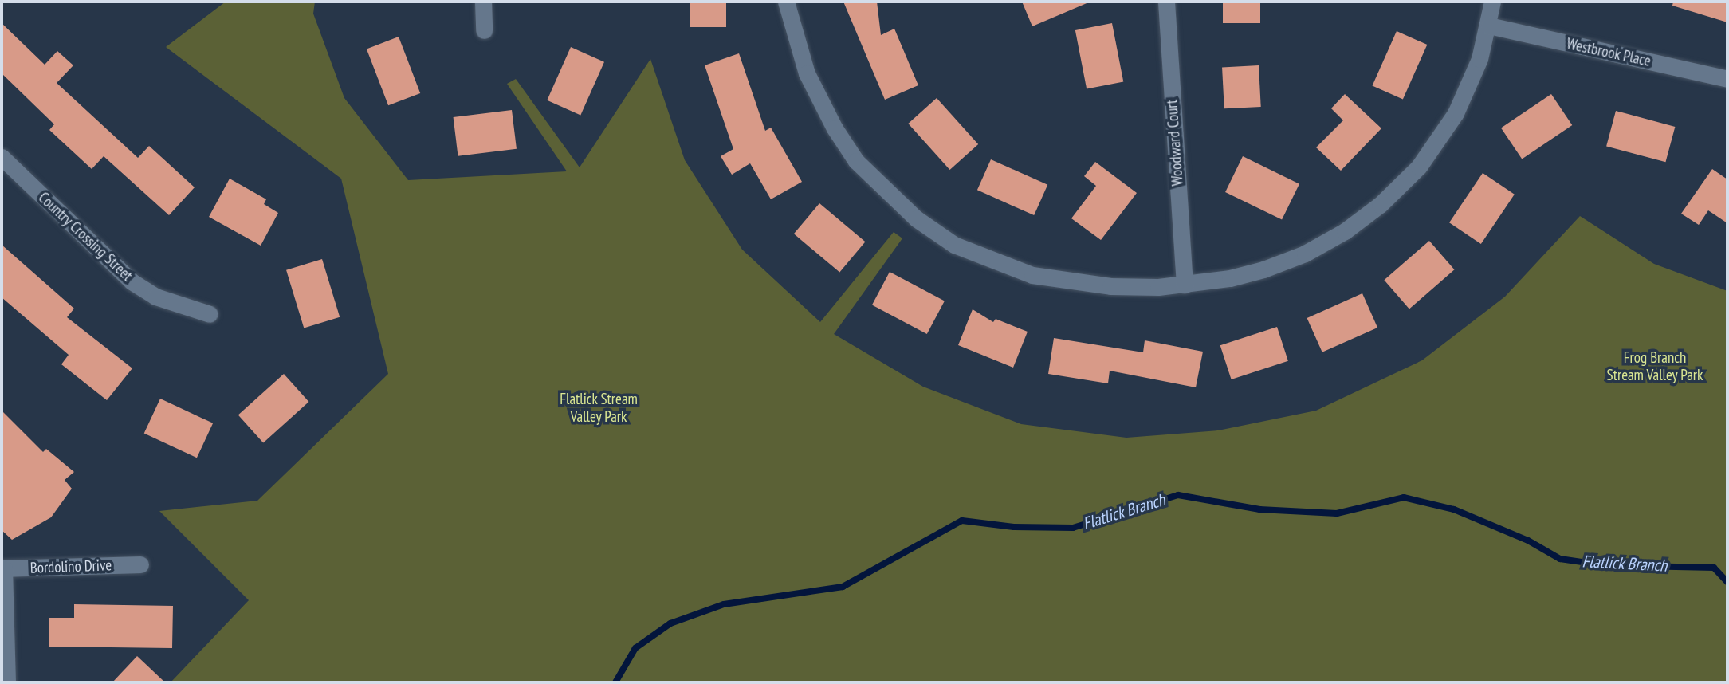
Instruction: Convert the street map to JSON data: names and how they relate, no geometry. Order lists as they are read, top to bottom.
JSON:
{
  "streets": {
    "street": [
      "Westbrook Place",
      "Woodward Court",
      "Country Crossing Street",
      "Bordolino Drive"
    ]
  },
  "water": ["Flatlick Branch"],
  "parks": ["Frog Branch Stream Valley Park", "Flatlick Stream Valley Park"]
}
